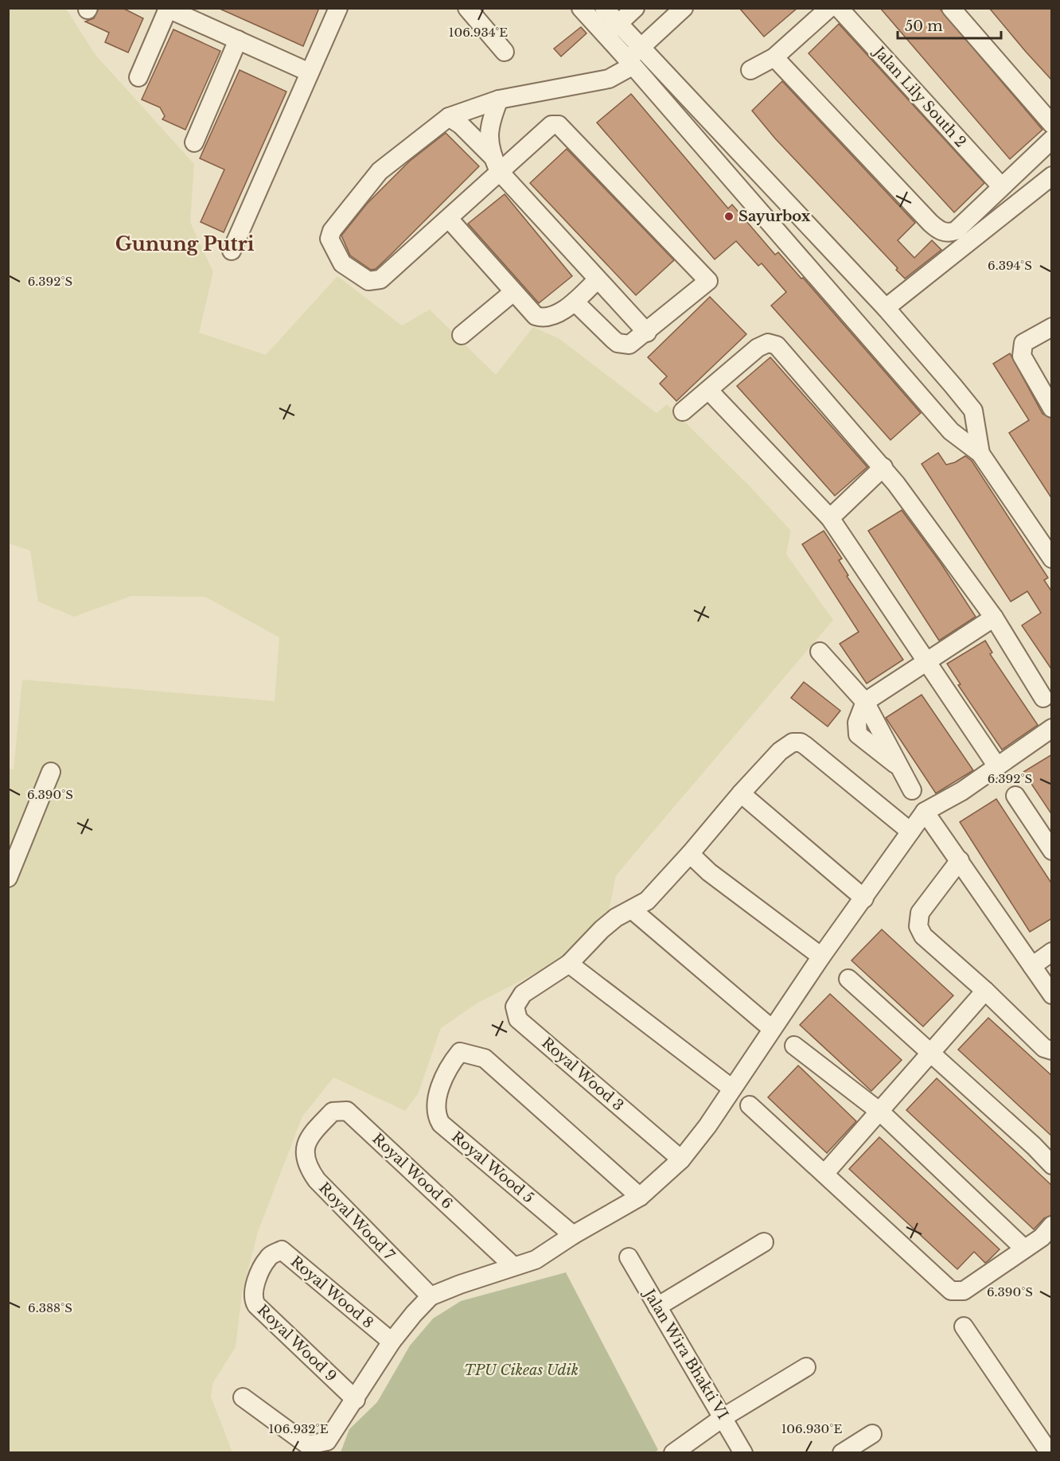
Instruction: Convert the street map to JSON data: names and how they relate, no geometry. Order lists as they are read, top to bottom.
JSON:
{
  "streets": {
    "street": [
      "Jalan Lily South 2",
      "Royal Wood 3",
      "Royal Wood 5",
      "Royal Wood 6",
      "Royal Wood 7",
      "Royal Wood 8",
      "Royal Wood 9",
      "Jalan Wira Bhakti VI"
    ]
  },
  "crossings": [
    ["Royal Wood 6", "Royal Wood 7"],
    ["Royal Wood 8", "Royal Wood 9"]
  ],
  "districts": ["Gunung Putri"],
  "parks": ["TPU Cikeas Udik"],
  "places": ["Sayurbox"],
  "scale_bar": "50 m",
  "coordinates": [
    "106.934°E",
    "6.394°S",
    "6.392°S",
    "6.390°S",
    "6.388°S",
    "106.932°E",
    "106.930°E"
  ]
}
